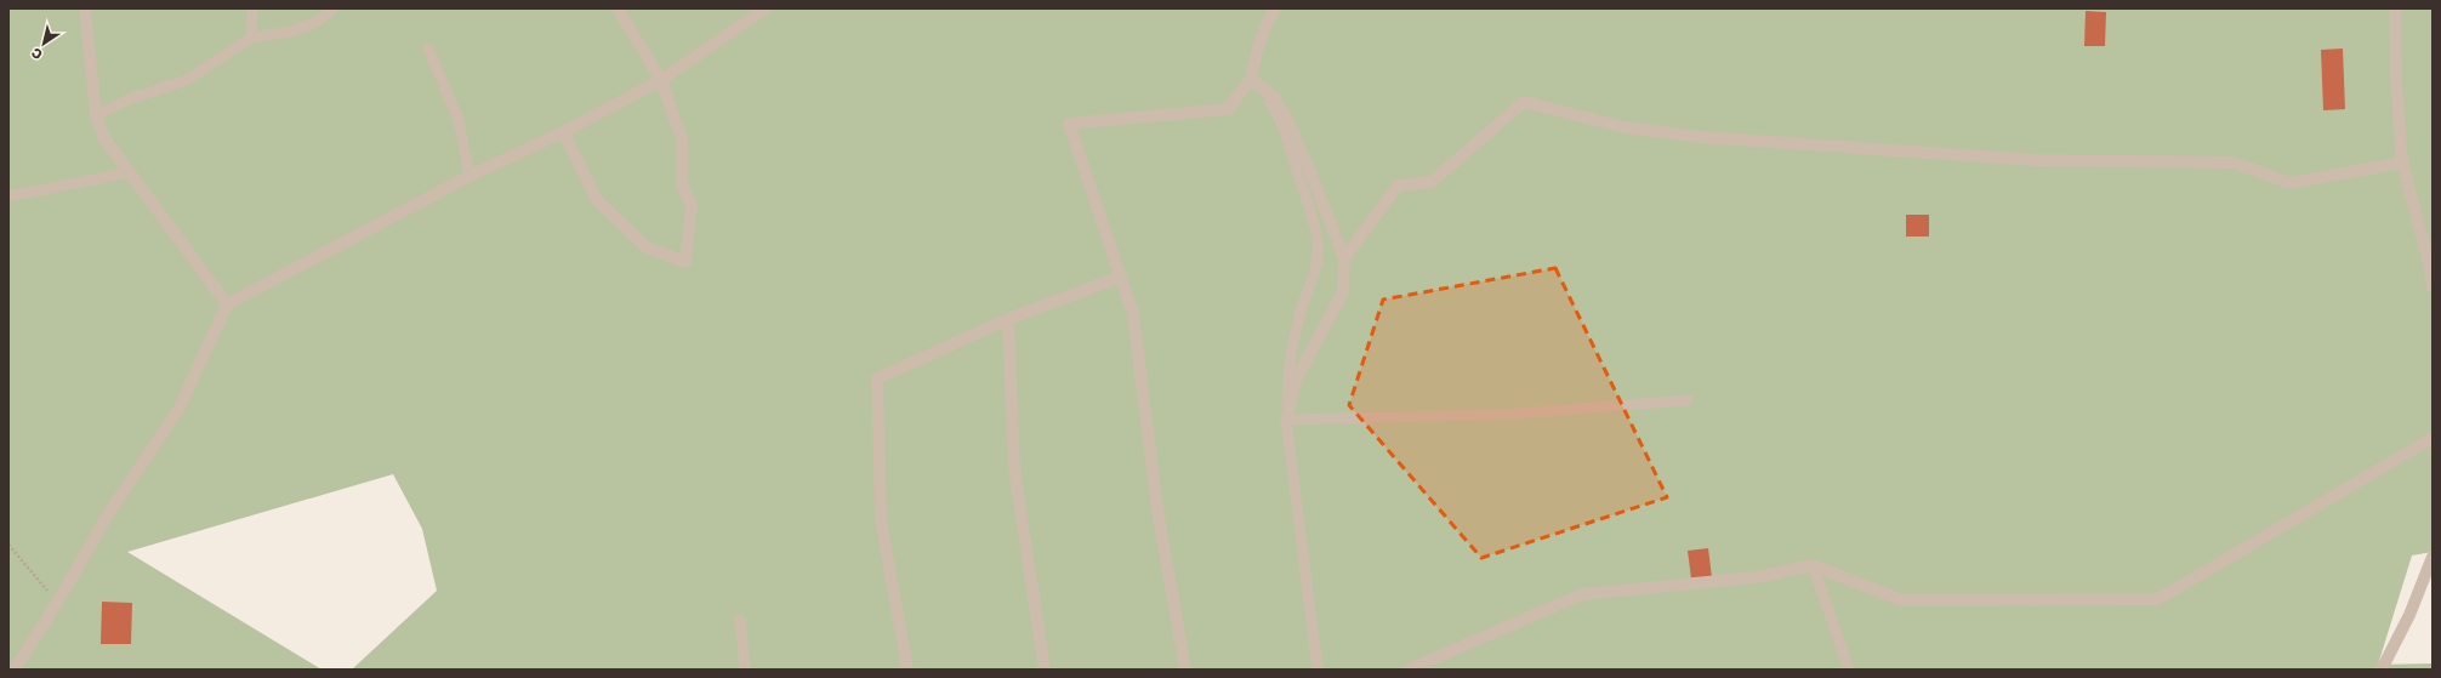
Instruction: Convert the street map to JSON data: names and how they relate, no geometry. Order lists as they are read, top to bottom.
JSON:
{
  "north": "bottom left"
}
